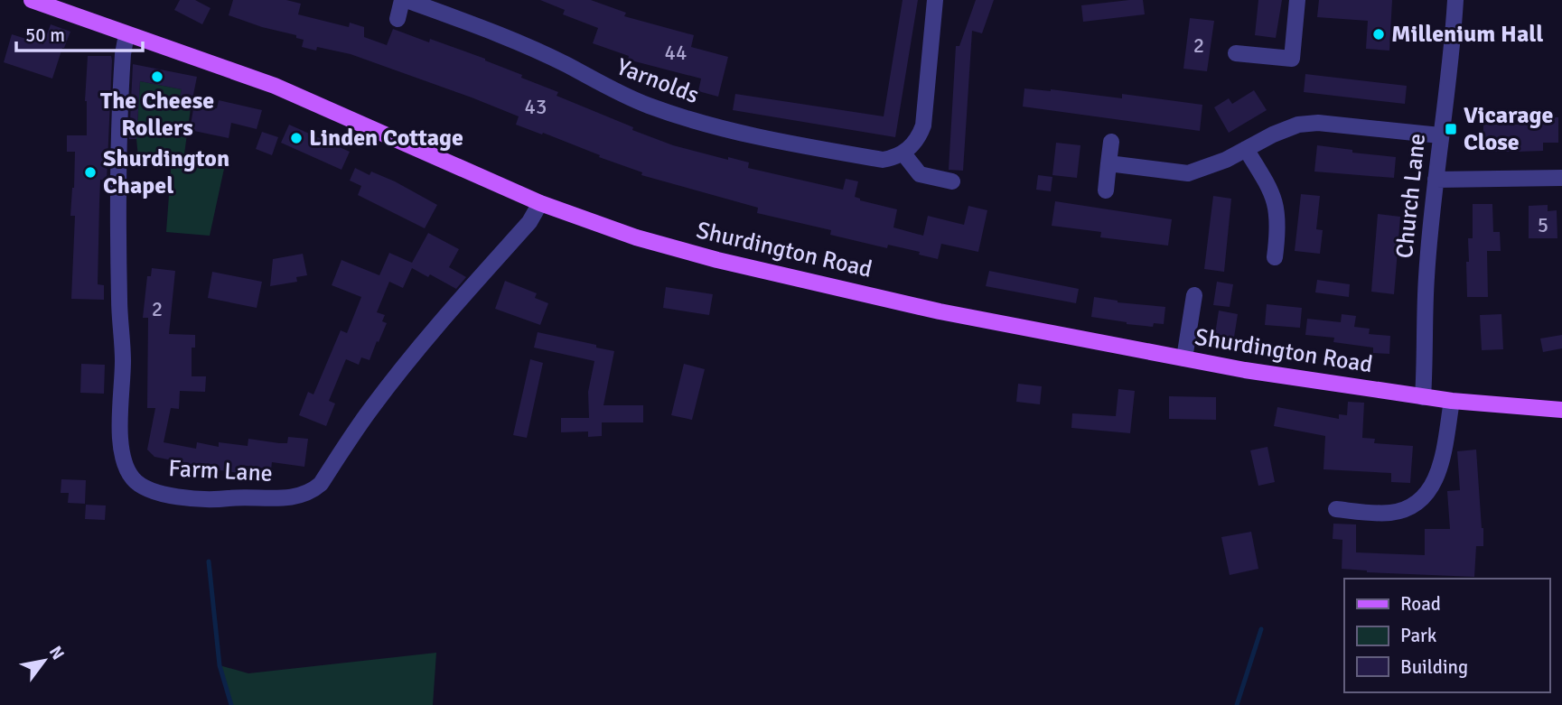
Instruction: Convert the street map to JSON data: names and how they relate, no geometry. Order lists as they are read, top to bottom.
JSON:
{
  "streets": {
    "main road": ["Shurdington Road"],
    "street": ["Yarnolds", "Church Lane", "Farm Lane"]
  },
  "crossings": [
    ["Church Lane", "Shurdington Road"],
    ["Shurdington Road", "Farm Lane"]
  ],
  "places": {
    "other": [
      "Millenium Hall",
      "The Cheese Rollers",
      "Linden Cottage",
      "Shurdington Chapel"
    ],
    "transit": ["Vicarage Close"]
  },
  "house_numbers": [
    "2",
    "44",
    "43",
    "5",
    "2"
  ],
  "legend": ["Road", "Park", "Building"],
  "scale_bar": "50 m",
  "north": "top right"
}
